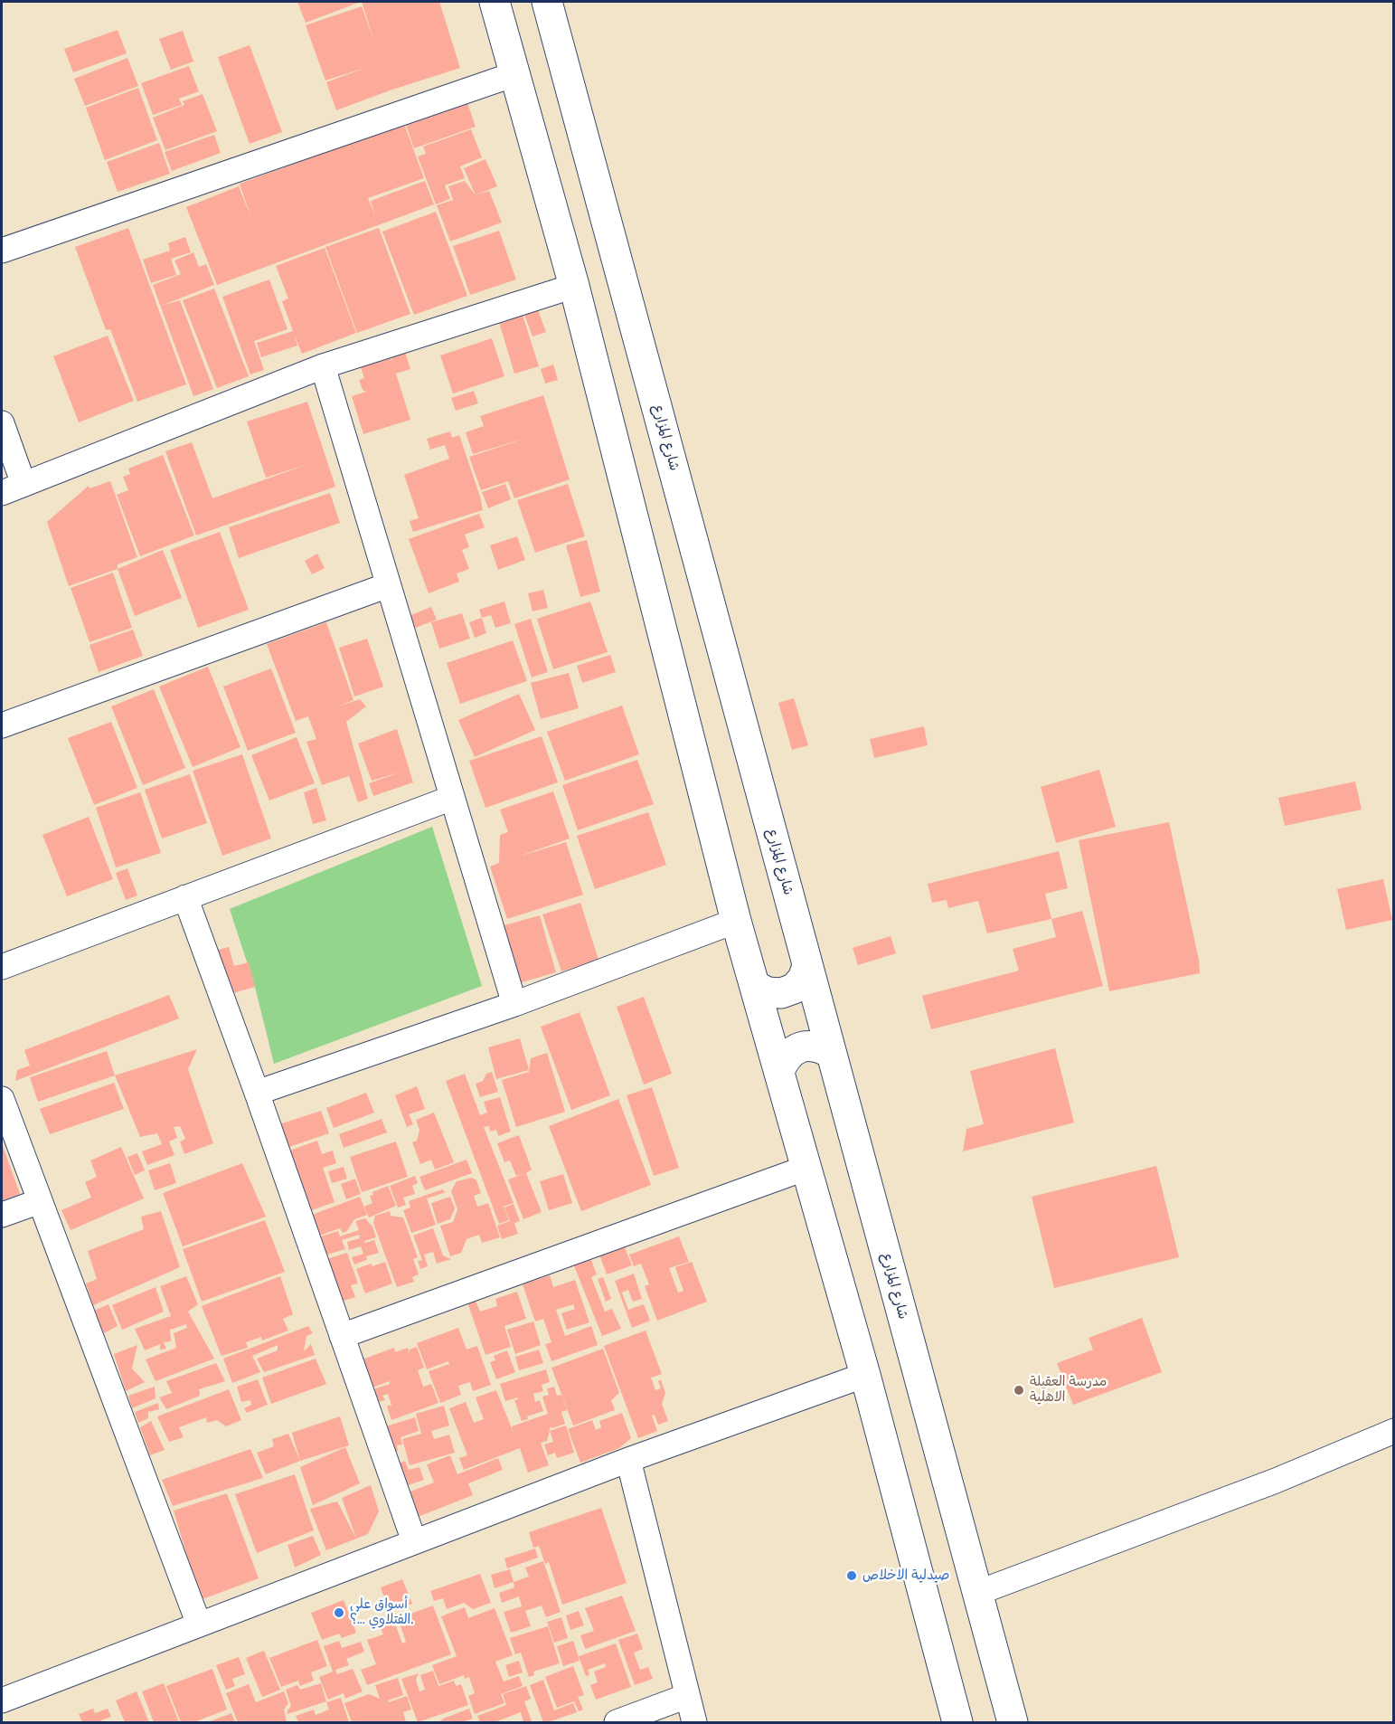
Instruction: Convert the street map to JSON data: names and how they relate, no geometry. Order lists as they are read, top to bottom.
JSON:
{
  "streets": {
    "street": ["شارع المزارع"]
  },
  "places": ["مدرسة العقيلة الاهلية", "صيدلية الاخلاص", "أسواق علي الفتلاوي ...؟."]
}
